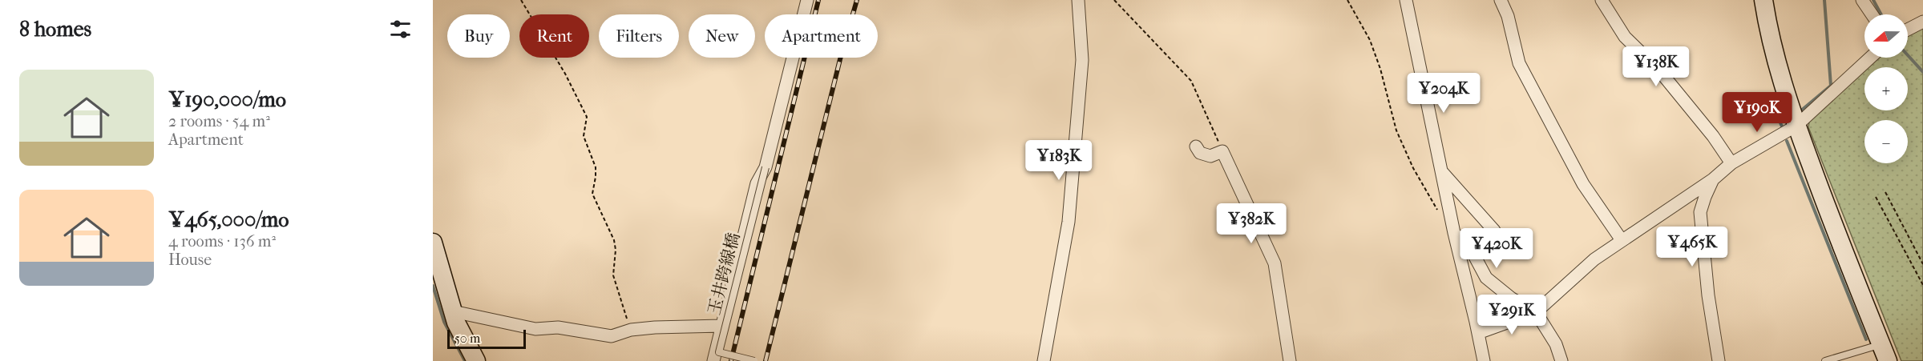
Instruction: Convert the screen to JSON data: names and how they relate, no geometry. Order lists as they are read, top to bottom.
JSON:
{
  "streets": {
    "lane": ["玉井跨線橋"]
  },
  "scale_bar": "50 m",
  "north": "left",
  "page": {
    "heading": "8 homes",
    "map_buttons": ["+", "−"],
    "chip": [
      "Buy",
      "Rent",
      "Filters",
      "New",
      "Apartment"
    ],
    "price": [
      "¥138K",
      "¥204K",
      "¥190K",
      "¥183K",
      "¥382K",
      "¥465K",
      "¥420K",
      "¥291K"
    ],
    "list": [
      {
        "name": "¥190,000/mo",
        "note": "2 rooms · 54 m² · Apartment"
      },
      {
        "name": "¥465,000/mo",
        "note": "4 rooms · 136 m² · House"
      }
    ],
    "scale": "50 m"
  }
}
